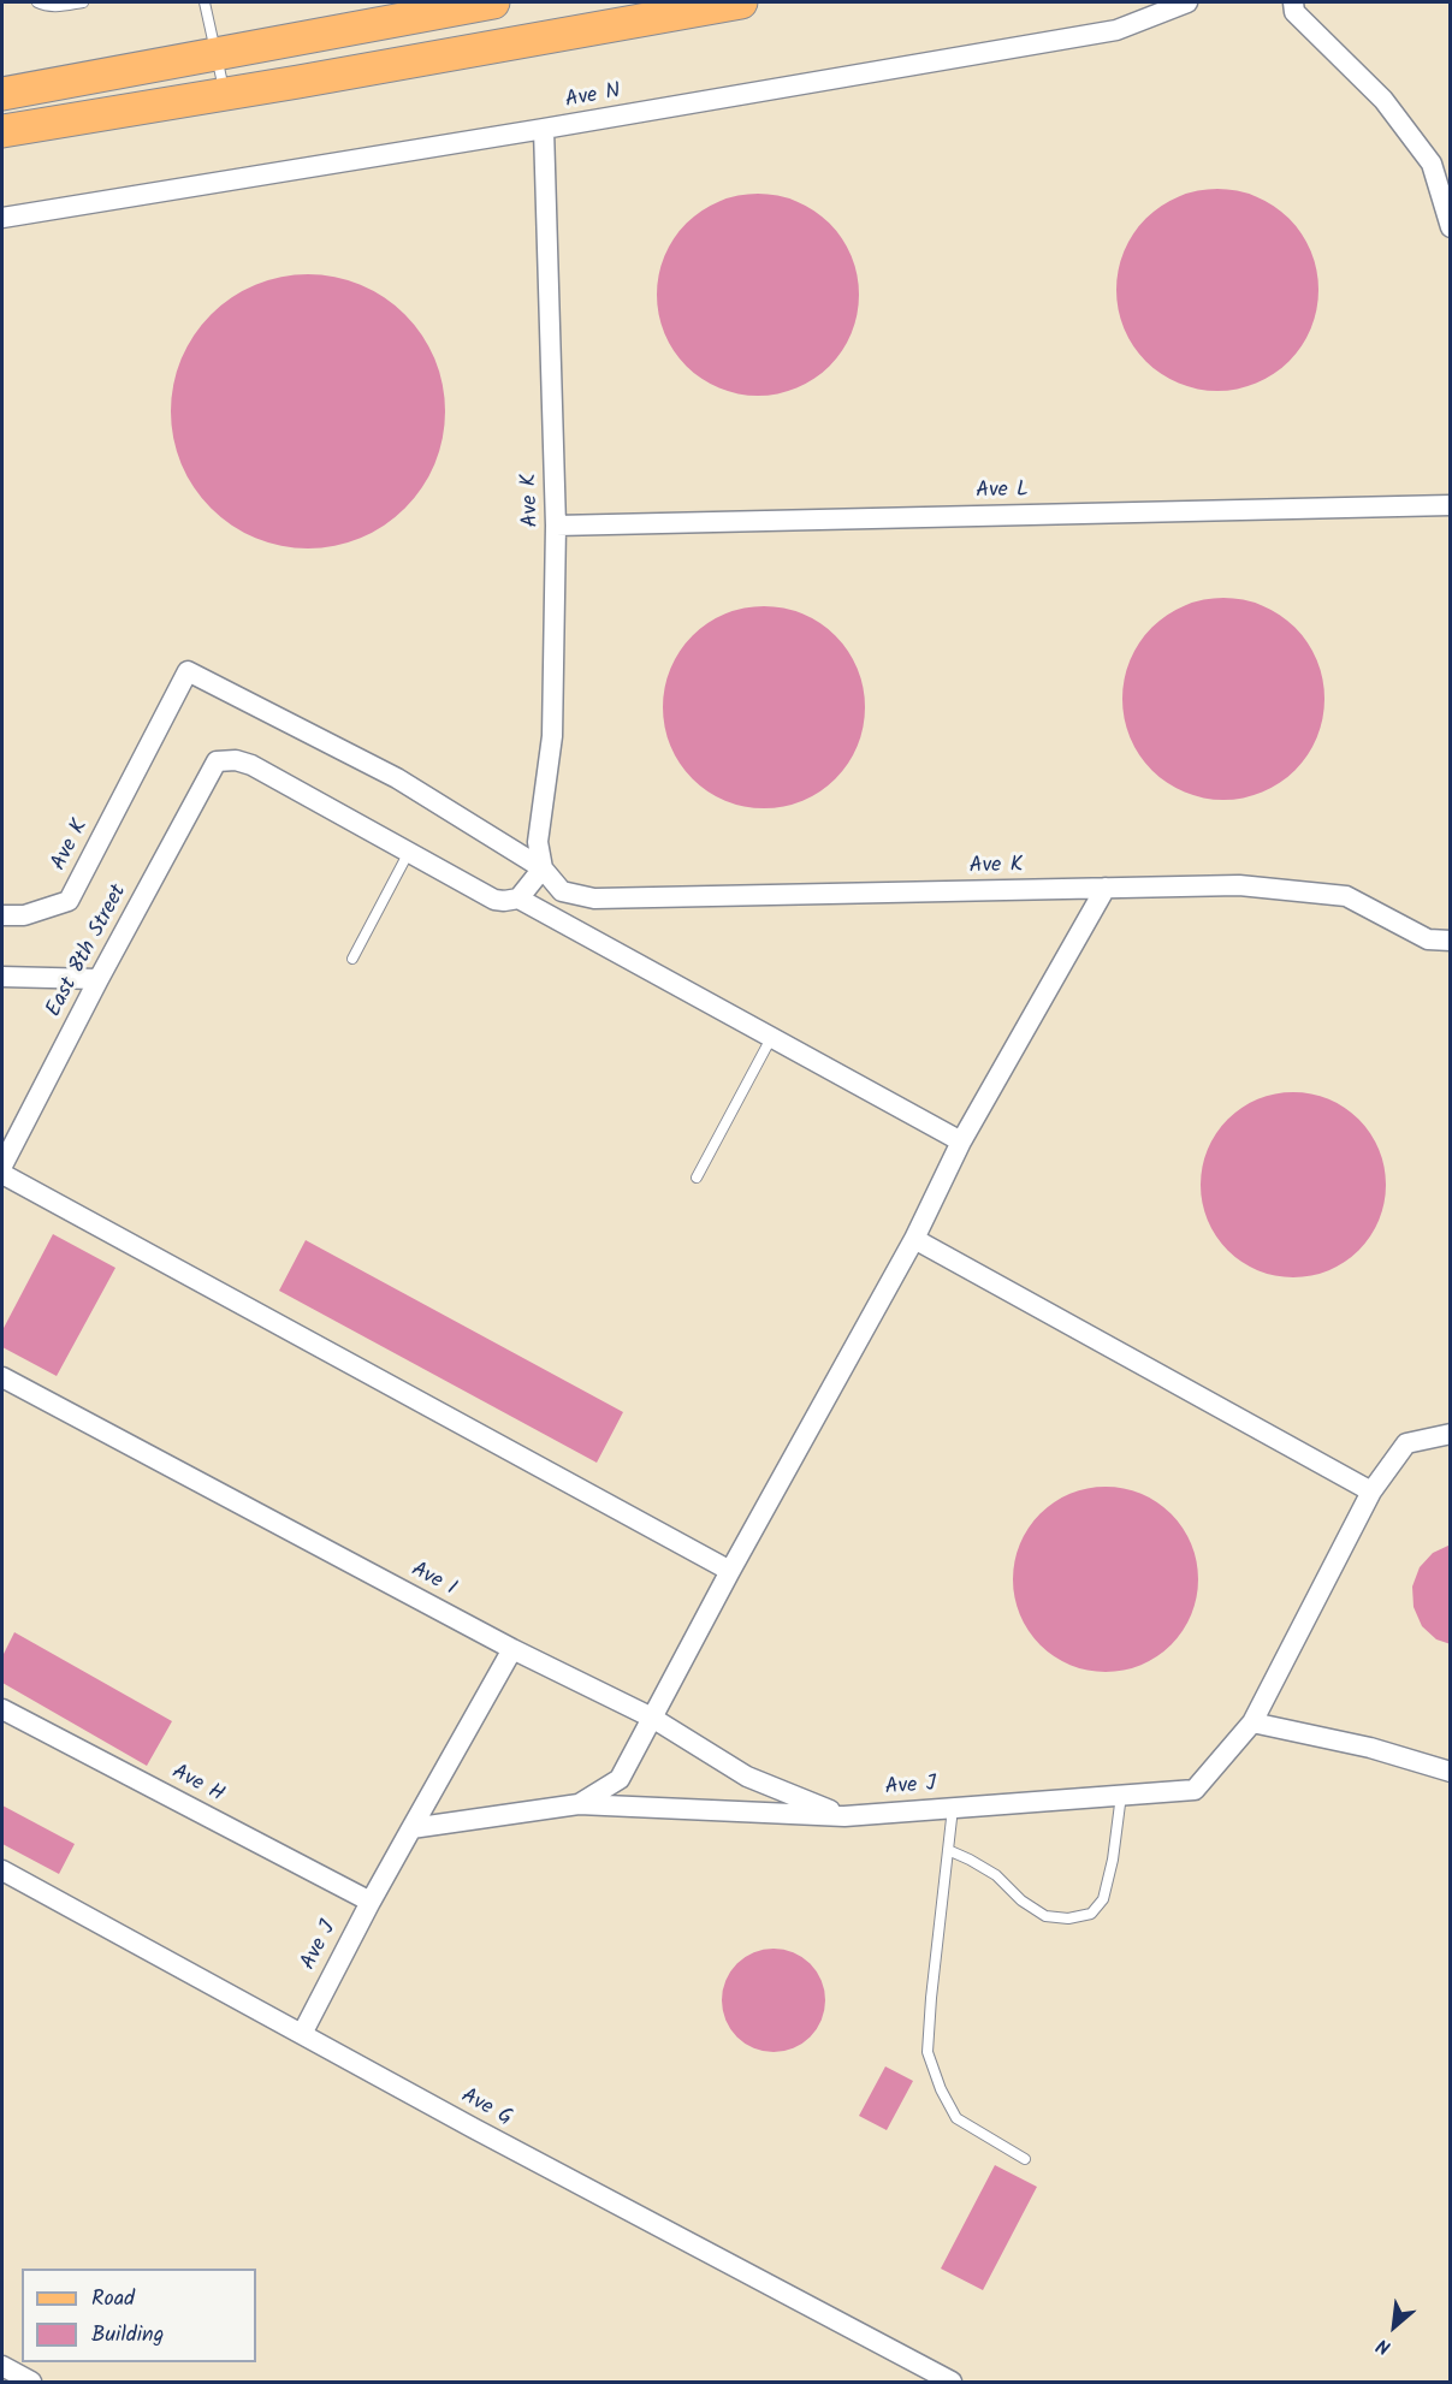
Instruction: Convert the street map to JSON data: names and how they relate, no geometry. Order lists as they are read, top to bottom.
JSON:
{
  "streets": {
    "street": [
      "Ave N",
      "Ave L",
      "Ave K",
      "East 8th Street",
      "Ave I",
      "Ave H",
      "Ave J",
      "Ave G"
    ]
  },
  "crossings": [
    ["Ave N", "Ave K"],
    ["Ave L", "Ave K"],
    ["Ave I", "Ave J"],
    ["Ave H", "Ave J"],
    ["Ave J", "Ave G"]
  ],
  "legend": ["Road", "Building"],
  "north": "bottom left"
}
